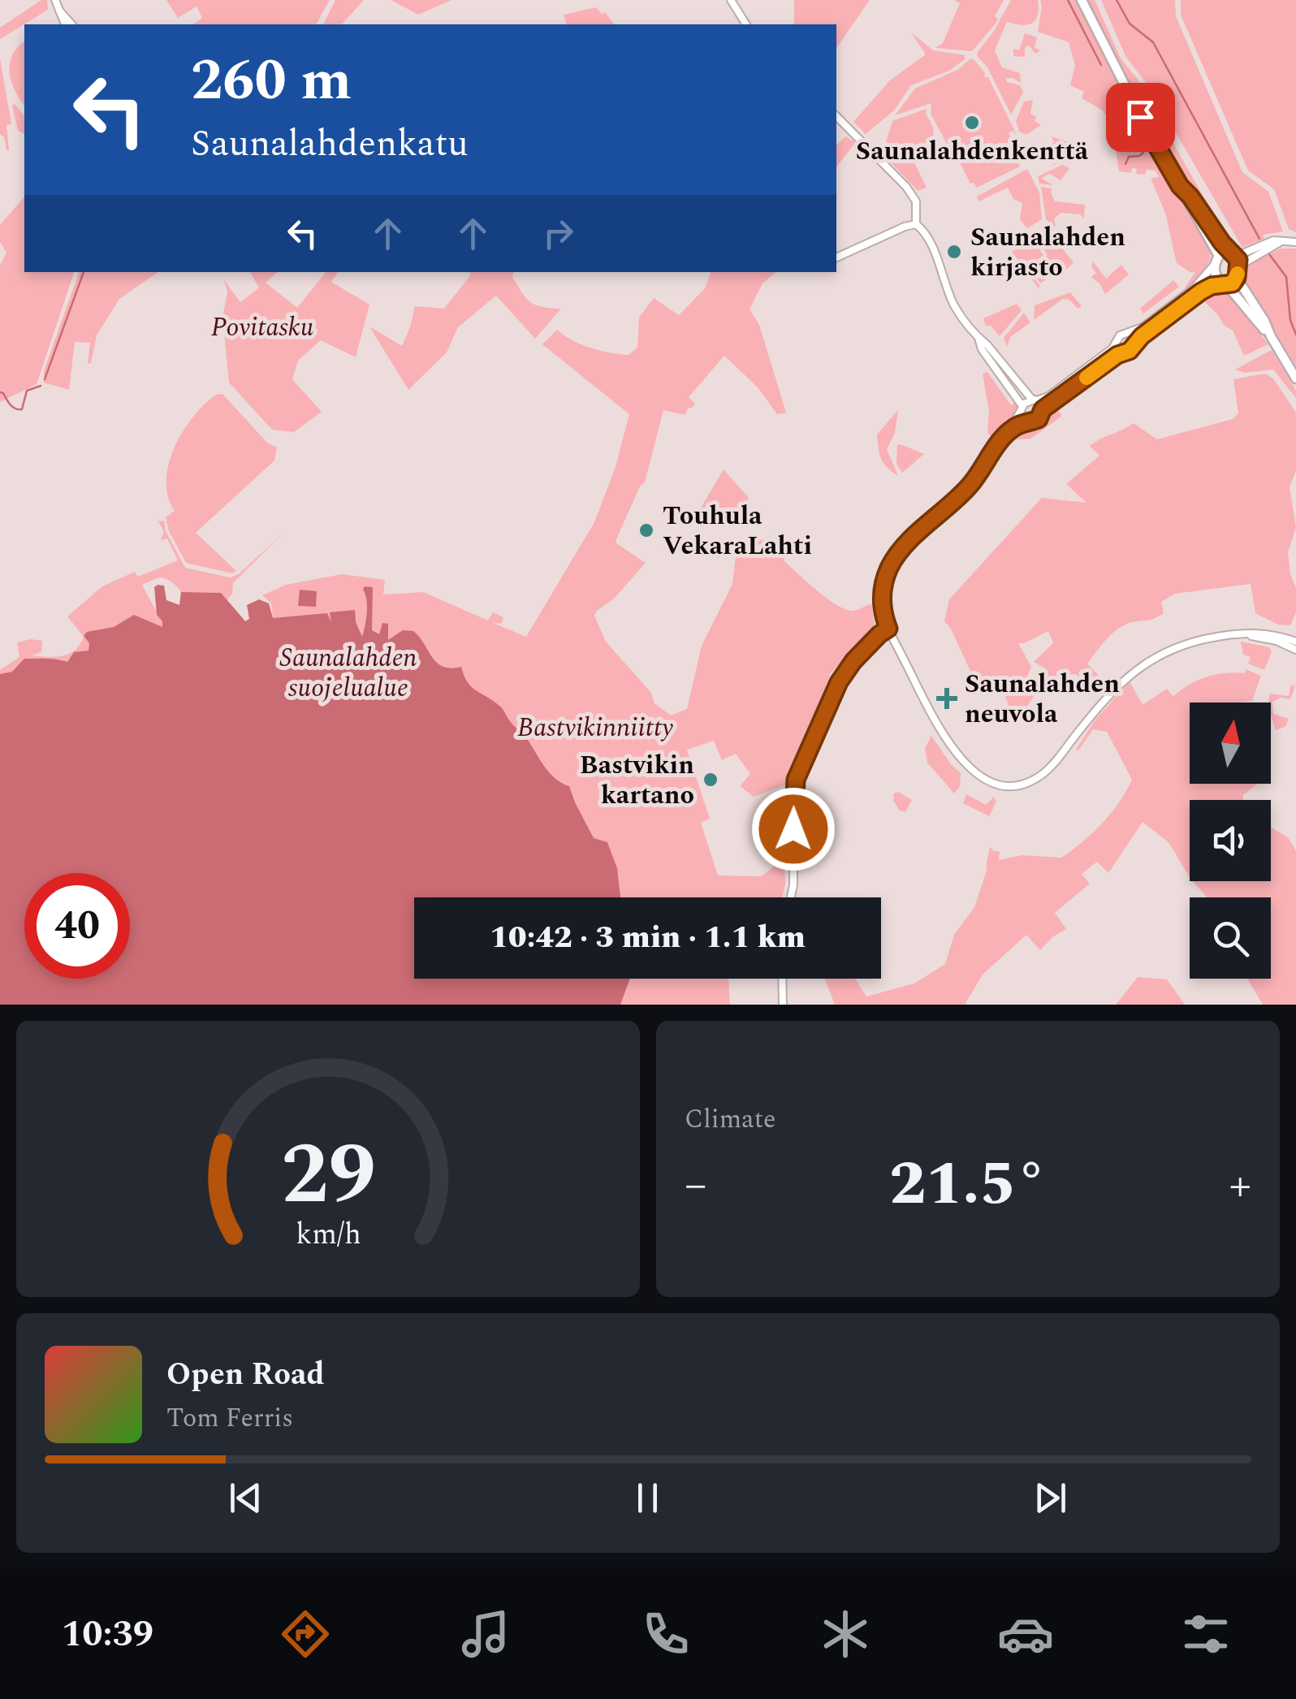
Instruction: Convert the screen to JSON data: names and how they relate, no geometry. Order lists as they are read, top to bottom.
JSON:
{
  "parks": ["Povitasku", "Saunalahden suojelualue", "Bastvikinniitty"],
  "places": {
    "other": [
      "Saunalahdenkenttä",
      "Saunalahden kirjasto",
      "Touhula VekaraLahti",
      "Bastvikin kartano"
    ],
    "health": ["Saunalahden neuvola"]
  },
  "north": "top",
  "page": {
    "turn": ["260 m", "Saunalahdenkatu"],
    "limit": "40",
    "trip": "10:42 · 3 min · 1.1 km",
    "tile": "Climate",
    "heat": ["−", "21.5°", "+"],
    "song": ["Open Road", "Tom Ferris"],
    "tabs": "10:39",
    "gauge": ["29", "km/h"]
  }
}
